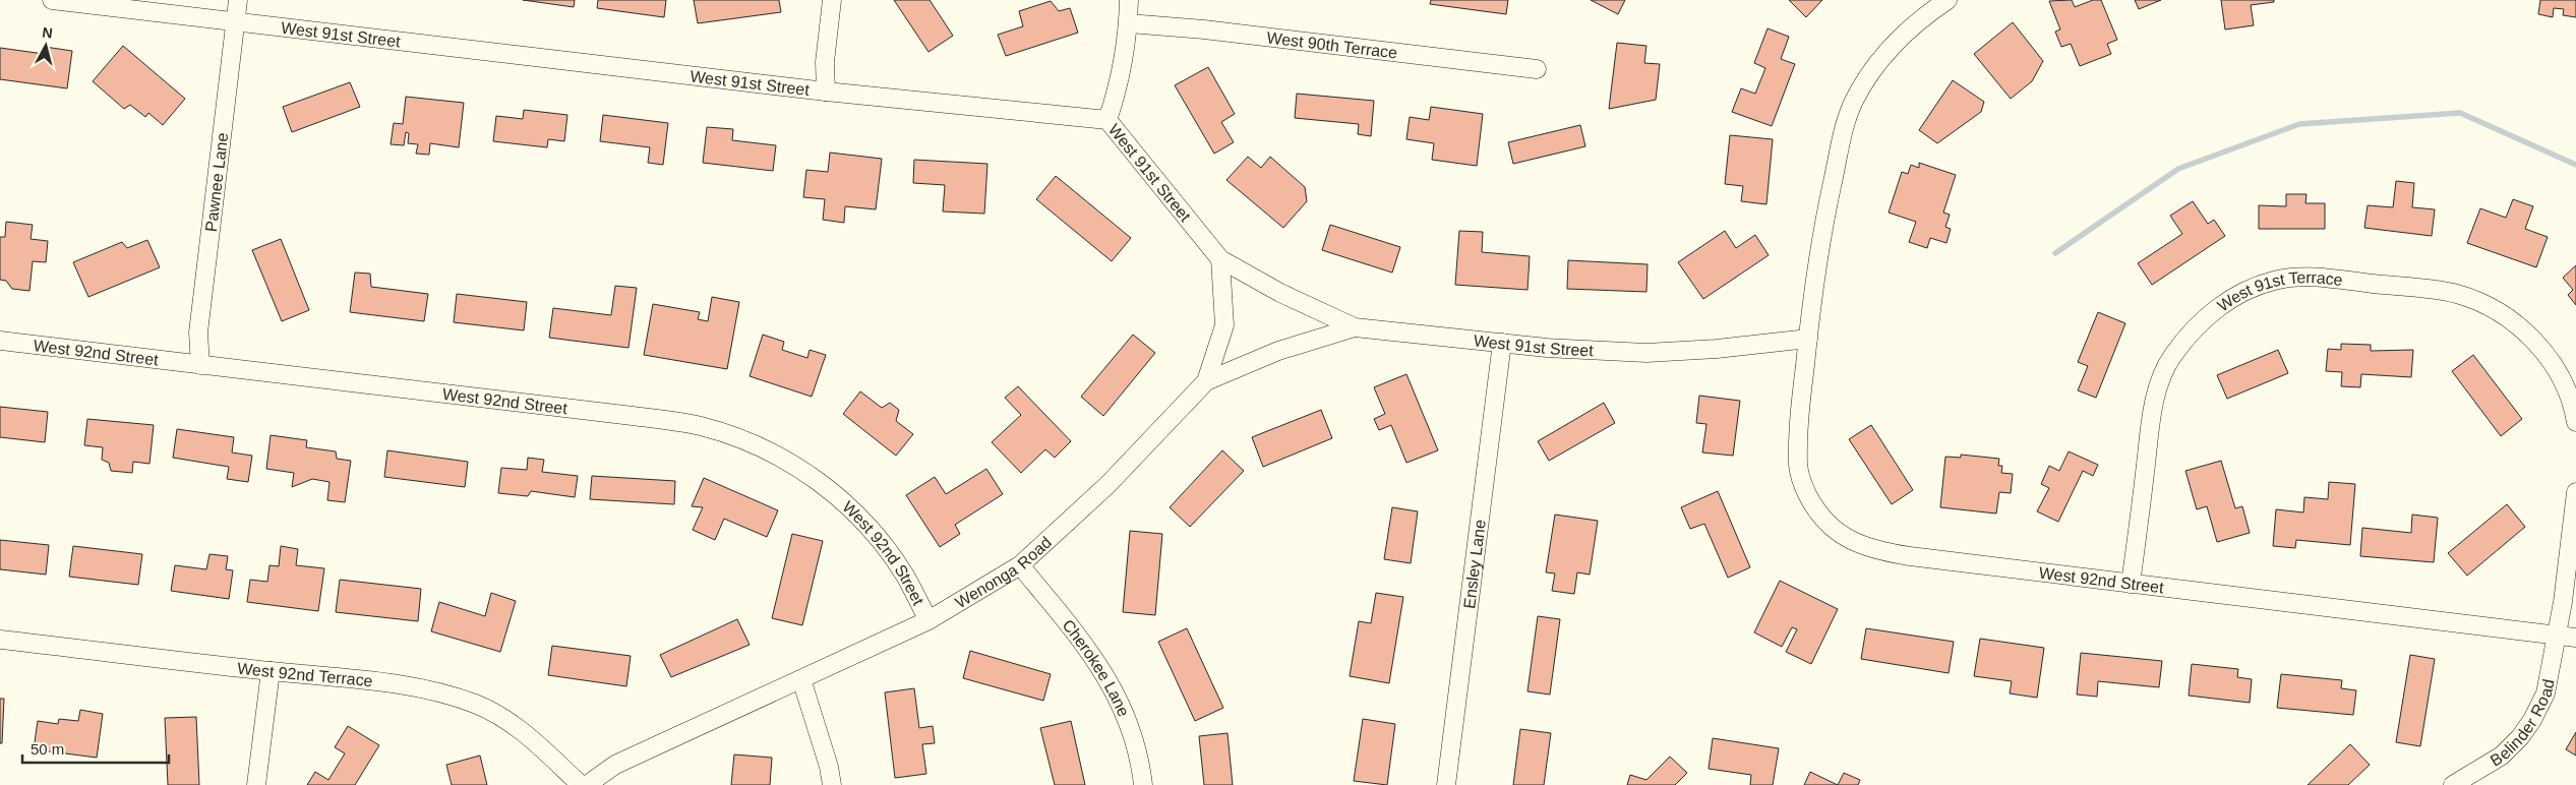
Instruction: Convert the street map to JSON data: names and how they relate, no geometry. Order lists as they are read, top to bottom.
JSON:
{
  "streets": {
    "street": [
      "West 91st Street",
      "West 90th Terrace",
      "Pawnee Lane",
      "West 91st Terrace",
      "West 92nd Street",
      "Ensley Lane",
      "Wenonga Road",
      "Cherokee Lane",
      "West 92nd Terrace",
      "Belinder Road"
    ]
  },
  "crossings": [
    ["West 91st Street", "Pawnee Lane"],
    ["West 91st Street", "West 92nd Street"],
    ["West 91st Street", "Ensley Lane"],
    ["West 91st Street", "Wenonga Road"],
    ["Pawnee Lane", "West 92nd Street"],
    ["West 91st Terrace", "West 92nd Street"],
    ["West 92nd Street", "Wenonga Road"],
    ["West 92nd Street", "Belinder Road"],
    ["Wenonga Road", "Cherokee Lane"]
  ],
  "scale_bar": "50 m",
  "north": "top"
}
